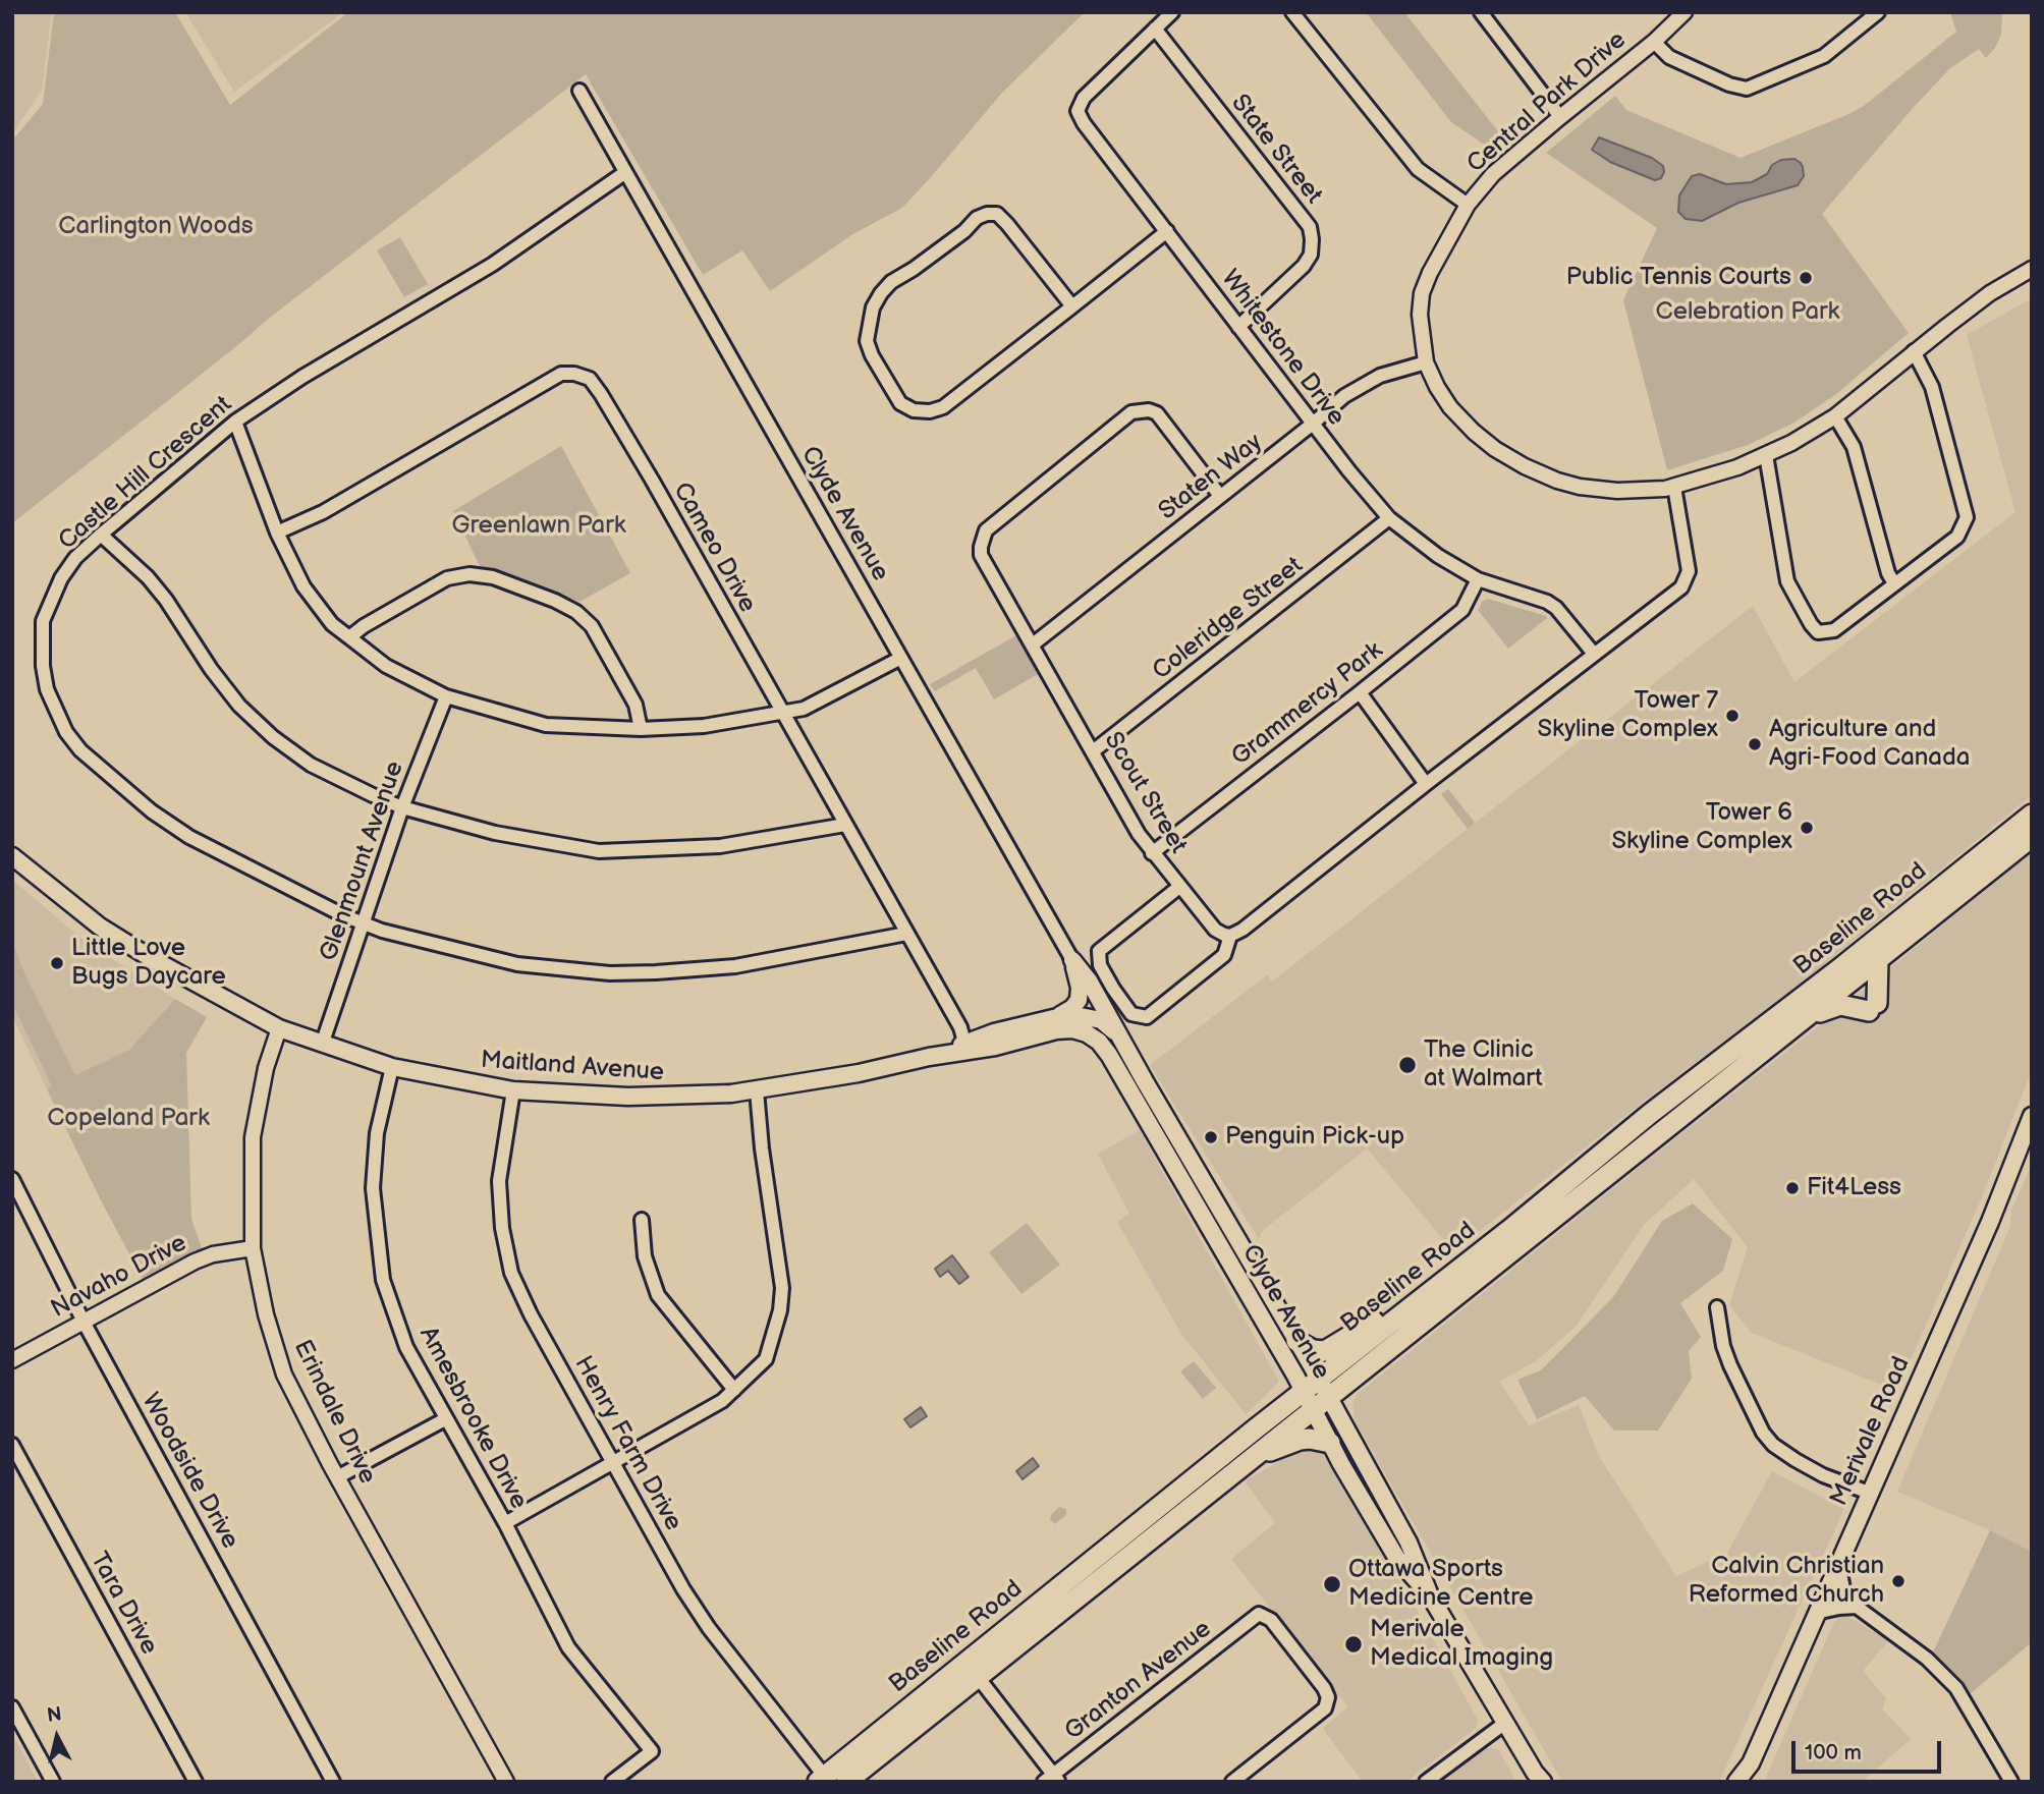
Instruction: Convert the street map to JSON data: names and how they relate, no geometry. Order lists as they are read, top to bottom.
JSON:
{
  "streets": {
    "main road": [
      "Clyde Avenue",
      "Baseline Road",
      "Maitland Avenue",
      "Merivale Road"
    ],
    "street": [
      "Central Park Drive",
      "State Street",
      "Whitestone Drive",
      "Castle Hill Crescent",
      "Staten Way",
      "Cameo Drive",
      "Coleridge Street",
      "Grammercy Park",
      "Scout Street",
      "Glenmount Avenue",
      "Navaho Drive",
      "Erindale Drive",
      "Amesbrooke Drive",
      "Henry Farm Drive",
      "Woodside Drive",
      "Tara Drive",
      "Granton Avenue"
    ]
  },
  "crossings": [
    ["Central Park Drive", "Staten Way"],
    ["State Street", "Whitestone Drive"],
    ["Whitestone Drive", "Staten Way"],
    ["Whitestone Drive", "Coleridge Street"],
    ["Whitestone Drive", "Grammercy Park"],
    ["Castle Hill Crescent", "Clyde Avenue"],
    ["Castle Hill Crescent", "Cameo Drive"],
    ["Castle Hill Crescent", "Glenmount Avenue"],
    ["Staten Way", "Scout Street"],
    ["Clyde Avenue", "Baseline Road"],
    ["Clyde Avenue", "Maitland Avenue"],
    ["Cameo Drive", "Maitland Avenue"],
    ["Coleridge Street", "Scout Street"],
    ["Grammercy Park", "Scout Street"],
    ["Glenmount Avenue", "Maitland Avenue"],
    ["Baseline Road", "Henry Farm Drive"],
    ["Maitland Avenue", "Erindale Drive"],
    ["Maitland Avenue", "Amesbrooke Drive"],
    ["Maitland Avenue", "Henry Farm Drive"],
    ["Navaho Drive", "Erindale Drive"],
    ["Navaho Drive", "Woodside Drive"]
  ],
  "parks": [
    "Carlington Woods",
    "Celebration Park",
    "Greenlawn Park",
    "Copeland Park"
  ],
  "places": [
    "Public Tennis Courts",
    "Tower 7 Skyline Complex",
    "Agriculture and Agri-Food Canada",
    "Tower 6 Skyline Complex",
    "Little Love Bugs Daycare",
    "The Clinic at Walmart",
    "Penguin Pick-up",
    "Fit4Less",
    "Calvin Christian Reformed Church",
    "Ottawa Sports Medicine Centre",
    "Merivale Medical Imaging"
  ],
  "scale_bar": "100 m",
  "north": "top"
}
